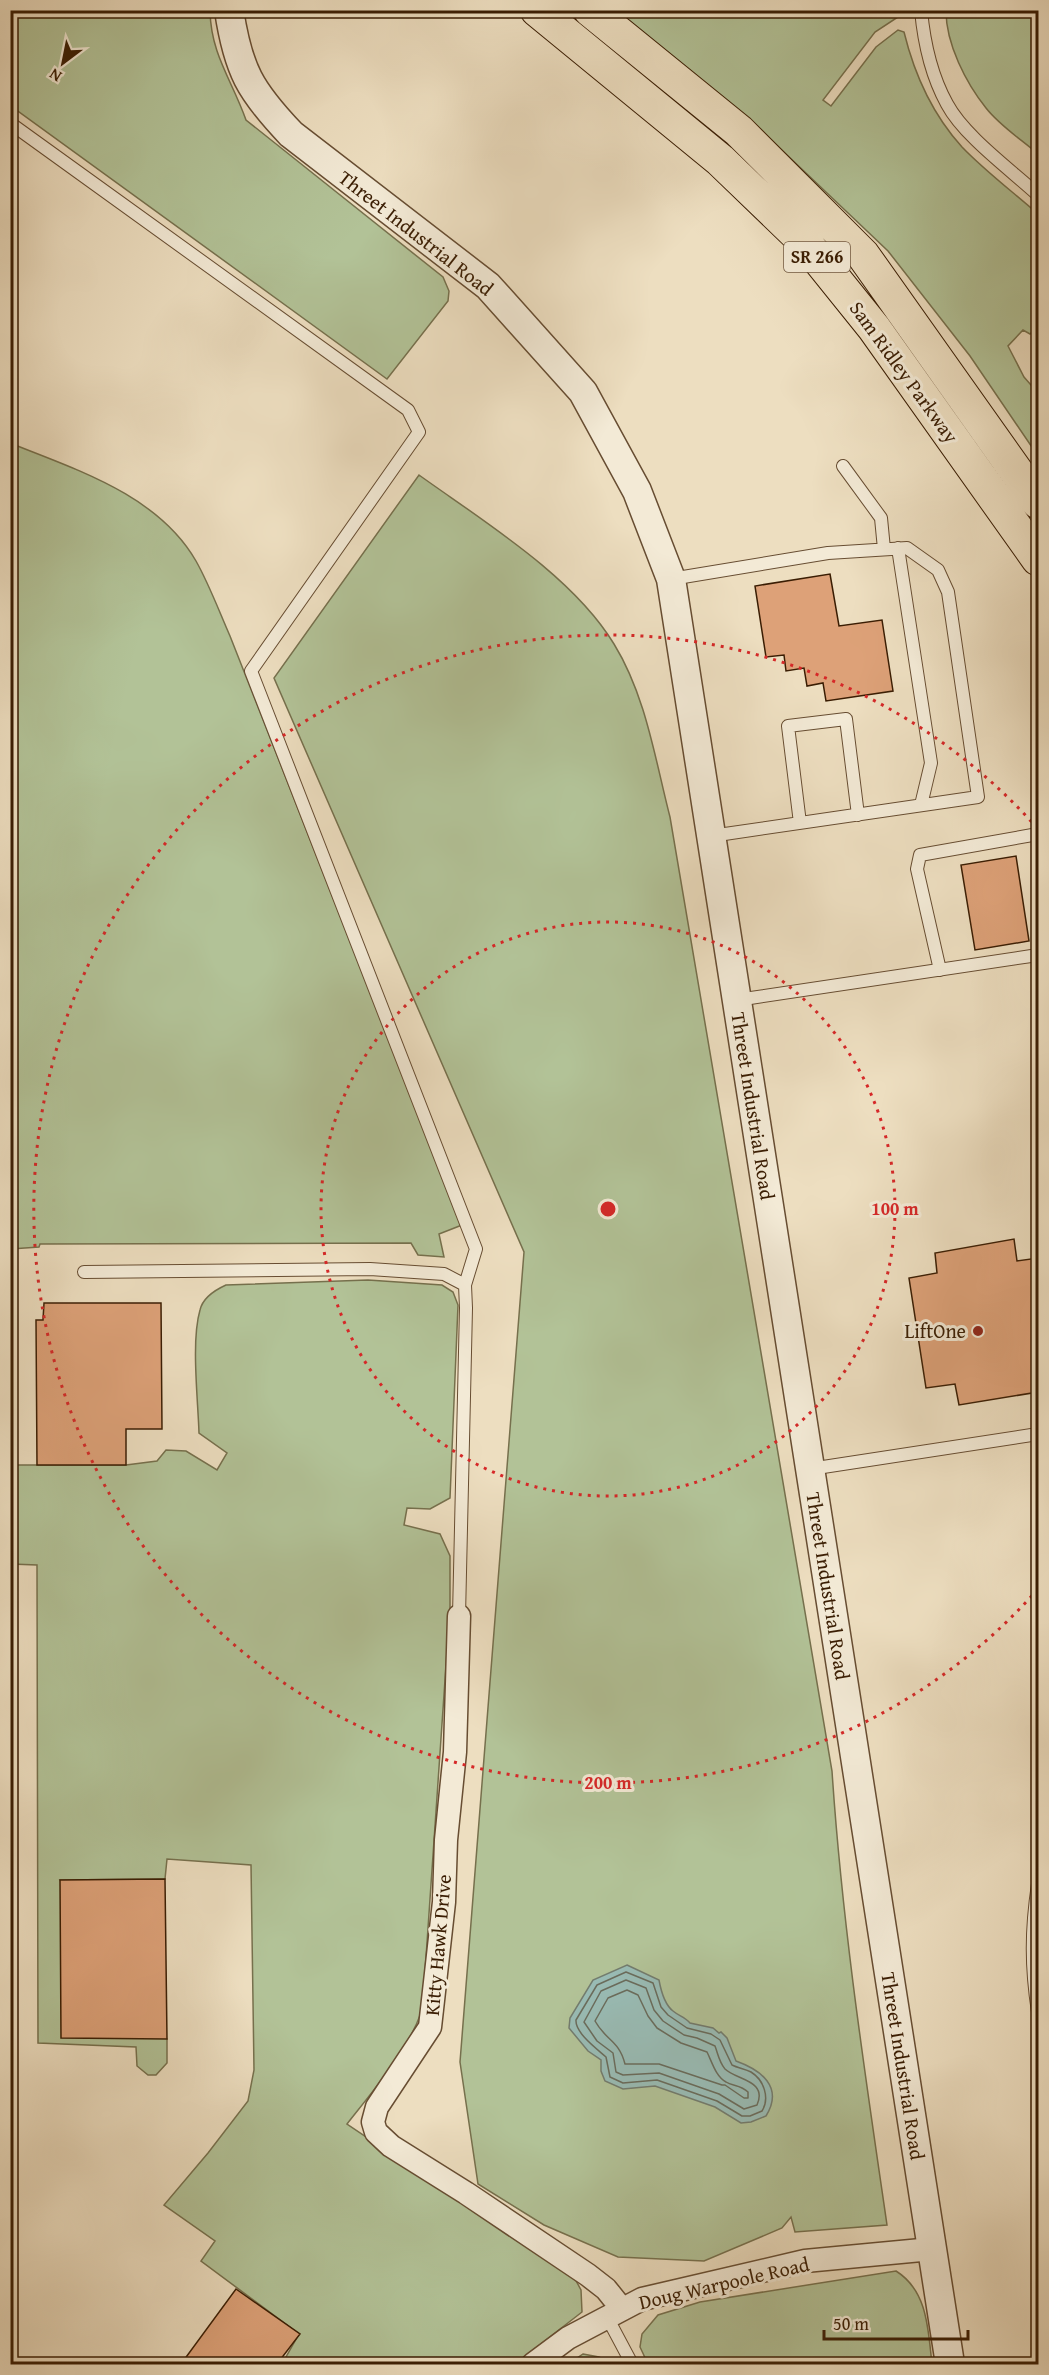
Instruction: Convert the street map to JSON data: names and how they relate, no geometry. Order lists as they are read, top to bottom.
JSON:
{
  "streets": {
    "main road": ["SR 266", "Sam Ridley Parkway"],
    "street": ["Threet Industrial Road", "Kitty Hawk Drive", "Doug Warpoole Road"]
  },
  "crossings": [
    ["Threet Industrial Road", "Doug Warpoole Road"],
    ["Kitty Hawk Drive", "Doug Warpoole Road"]
  ],
  "places": ["LiftOne"],
  "scale_bar": "50 m",
  "north": "bottom left",
  "rings": ["100 m", "200 m"]
}
